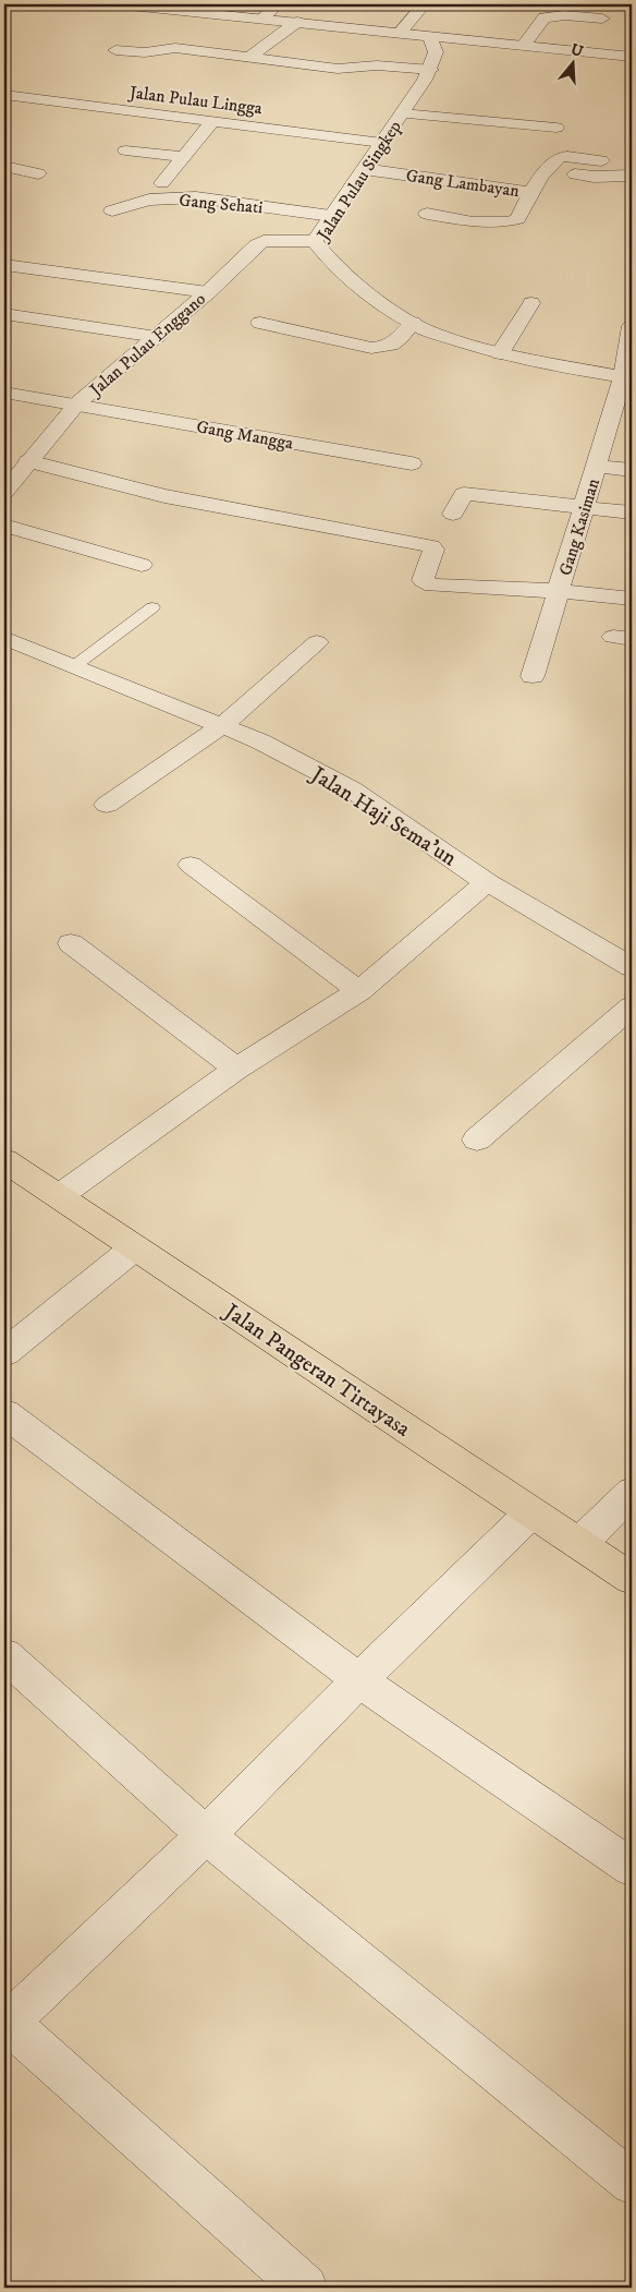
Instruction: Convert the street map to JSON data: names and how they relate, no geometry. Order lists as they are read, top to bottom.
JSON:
{
  "streets": {
    "main road": ["Jalan Pangeran Tirtayasa"],
    "street": [
      "Jalan Pulau Lingga",
      "Jalan Pulau Singkep",
      "Gang Lambayan",
      "Gang Sehati",
      "Jalan Pulau Enggano",
      "Gang Mangga",
      "Gang Kasiman",
      "Jalan Haji Sema'un"
    ]
  },
  "crossings": [
    ["Jalan Pulau Lingga", "Jalan Pulau Singkep"],
    ["Jalan Pulau Singkep", "Gang Lambayan"],
    ["Jalan Pulau Singkep", "Gang Sehati"],
    ["Jalan Pulau Singkep", "Jalan Pulau Enggano"],
    ["Jalan Pulau Singkep", "Gang Kasiman"],
    ["Jalan Pulau Enggano", "Gang Mangga"]
  ],
  "north": "top"
}
